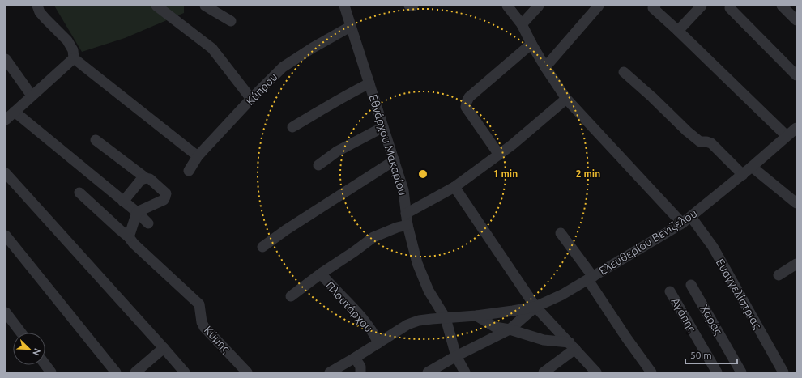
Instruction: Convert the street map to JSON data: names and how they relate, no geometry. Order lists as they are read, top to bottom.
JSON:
{
  "streets": {
    "street": [
      "Κύπρου",
      "Εθνάρχου Μακαρίου",
      "Ελευθερίου Βενιζέλου",
      "Ευαγγελίστριας",
      "Πλουτάρχου",
      "Αγάπης",
      "Χαράς",
      "Κύμης"
    ]
  },
  "crossings": [
    ["Κύπρου", "Εθνάρχου Μακαρίου"],
    ["Εθνάρχου Μακαρίου", "Πλουτάρχου"],
    ["Ελευθερίου Βενιζέλου", "Ευαγγελίστριας"]
  ],
  "scale_bar": "50 m",
  "north": "bottom right",
  "rings": ["1 min", "2 min"]
}
